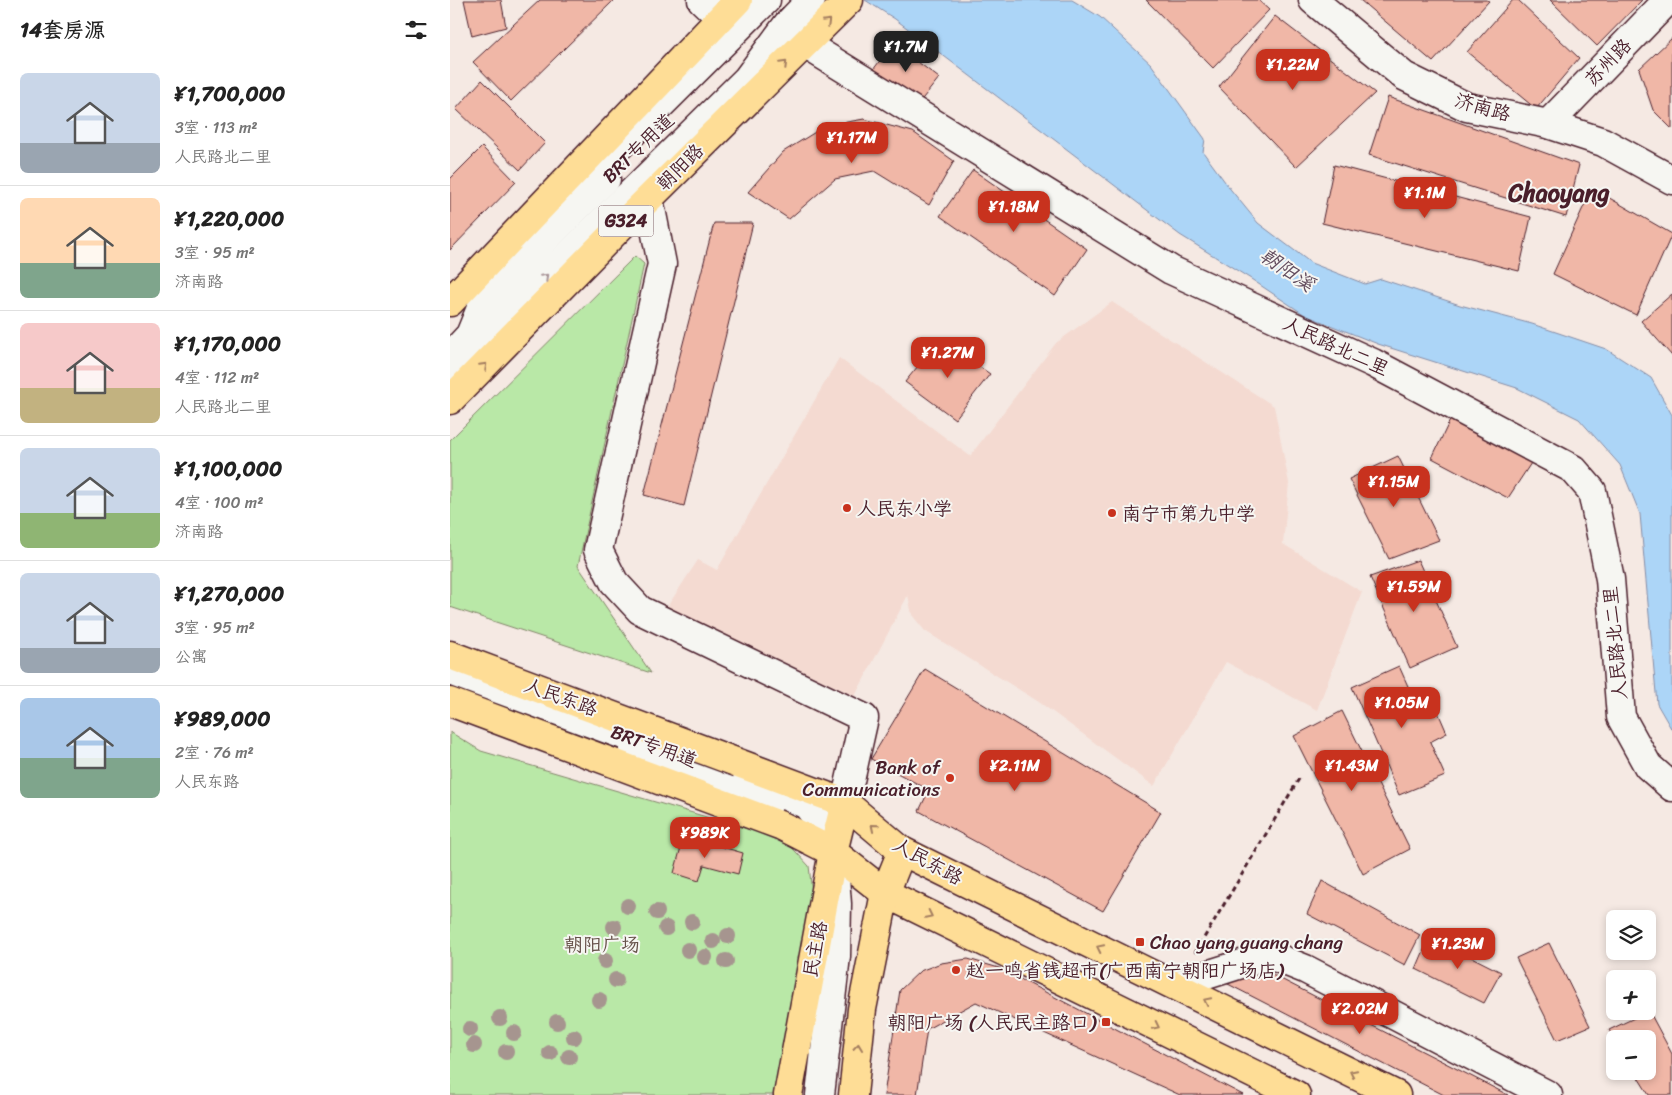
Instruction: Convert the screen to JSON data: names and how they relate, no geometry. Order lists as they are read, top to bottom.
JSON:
{
  "streets": {
    "main road": [
      "朝阳路",
      "G324",
      "人民东路",
      "民主路"
    ],
    "street": [
      "苏州路",
      "济南路",
      "BRT专用道",
      "人民路北二里"
    ]
  },
  "crossings": [
    ["苏州路", "济南路"],
    ["BRT专用道", "朝阳路"],
    ["BRT专用道", "人民路北二里"],
    ["BRT专用道", "民主路"],
    ["朝阳路", "人民路北二里"],
    ["人民东路", "民主路"]
  ],
  "districts": ["Chaoyang"],
  "water": ["朝阳溪"],
  "parks": ["朝阳广场"],
  "places": {
    "other": [
      "人民东小学",
      "南宁市第九中学",
      "Bank of Communications",
      "赵一鸣省钱超市(广西南宁朝阳广场店)"
    ],
    "transit": ["Chao yang guang chang", "朝阳广场 (人民民主路口)"]
  },
  "page": {
    "heading": "14套房源",
    "price": [
      "¥1.7M",
      "¥1.22M",
      "¥1.17M",
      "¥1.1M",
      "¥1.18M",
      "¥1.27M",
      "¥1.15M",
      "¥1.59M",
      "¥1.05M",
      "¥2.11M",
      "¥1.43M",
      "¥989K",
      "¥1.23M",
      "¥2.02M"
    ],
    "list": [
      {
        "name": "¥1,700,000",
        "note": "3室 · 113 m² · 人民路北二里"
      },
      {
        "name": "¥1,220,000",
        "note": "3室 · 95 m² · 济南路"
      },
      {
        "name": "¥1,170,000",
        "note": "4室 · 112 m² · 人民路北二里"
      },
      {
        "name": "¥1,100,000",
        "note": "4室 · 100 m² · 济南路"
      },
      {
        "name": "¥1,270,000",
        "note": "3室 · 95 m² · 公寓"
      },
      {
        "name": "¥989,000",
        "note": "2室 · 76 m² · 人民东路"
      }
    ],
    "map_buttons": ["+", "−"]
  }
}
